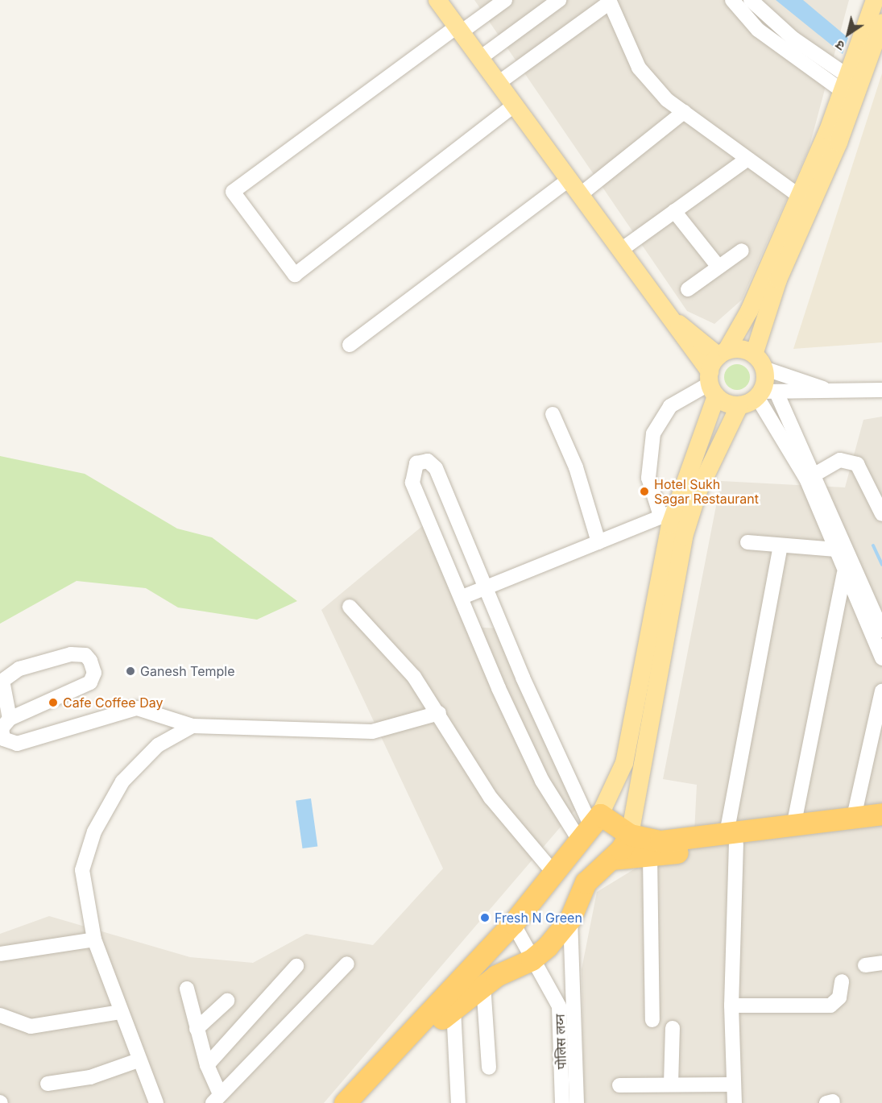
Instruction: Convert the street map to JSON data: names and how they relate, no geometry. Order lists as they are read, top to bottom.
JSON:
{
  "streets": {
    "street": ["पोलिस लय्न"]
  },
  "places": [
    "Hotel Sukh Sagar Restaurant",
    "Ganesh Temple",
    "Cafe Coffee Day",
    "Fresh N Green"
  ],
  "north": "bottom left"
}
